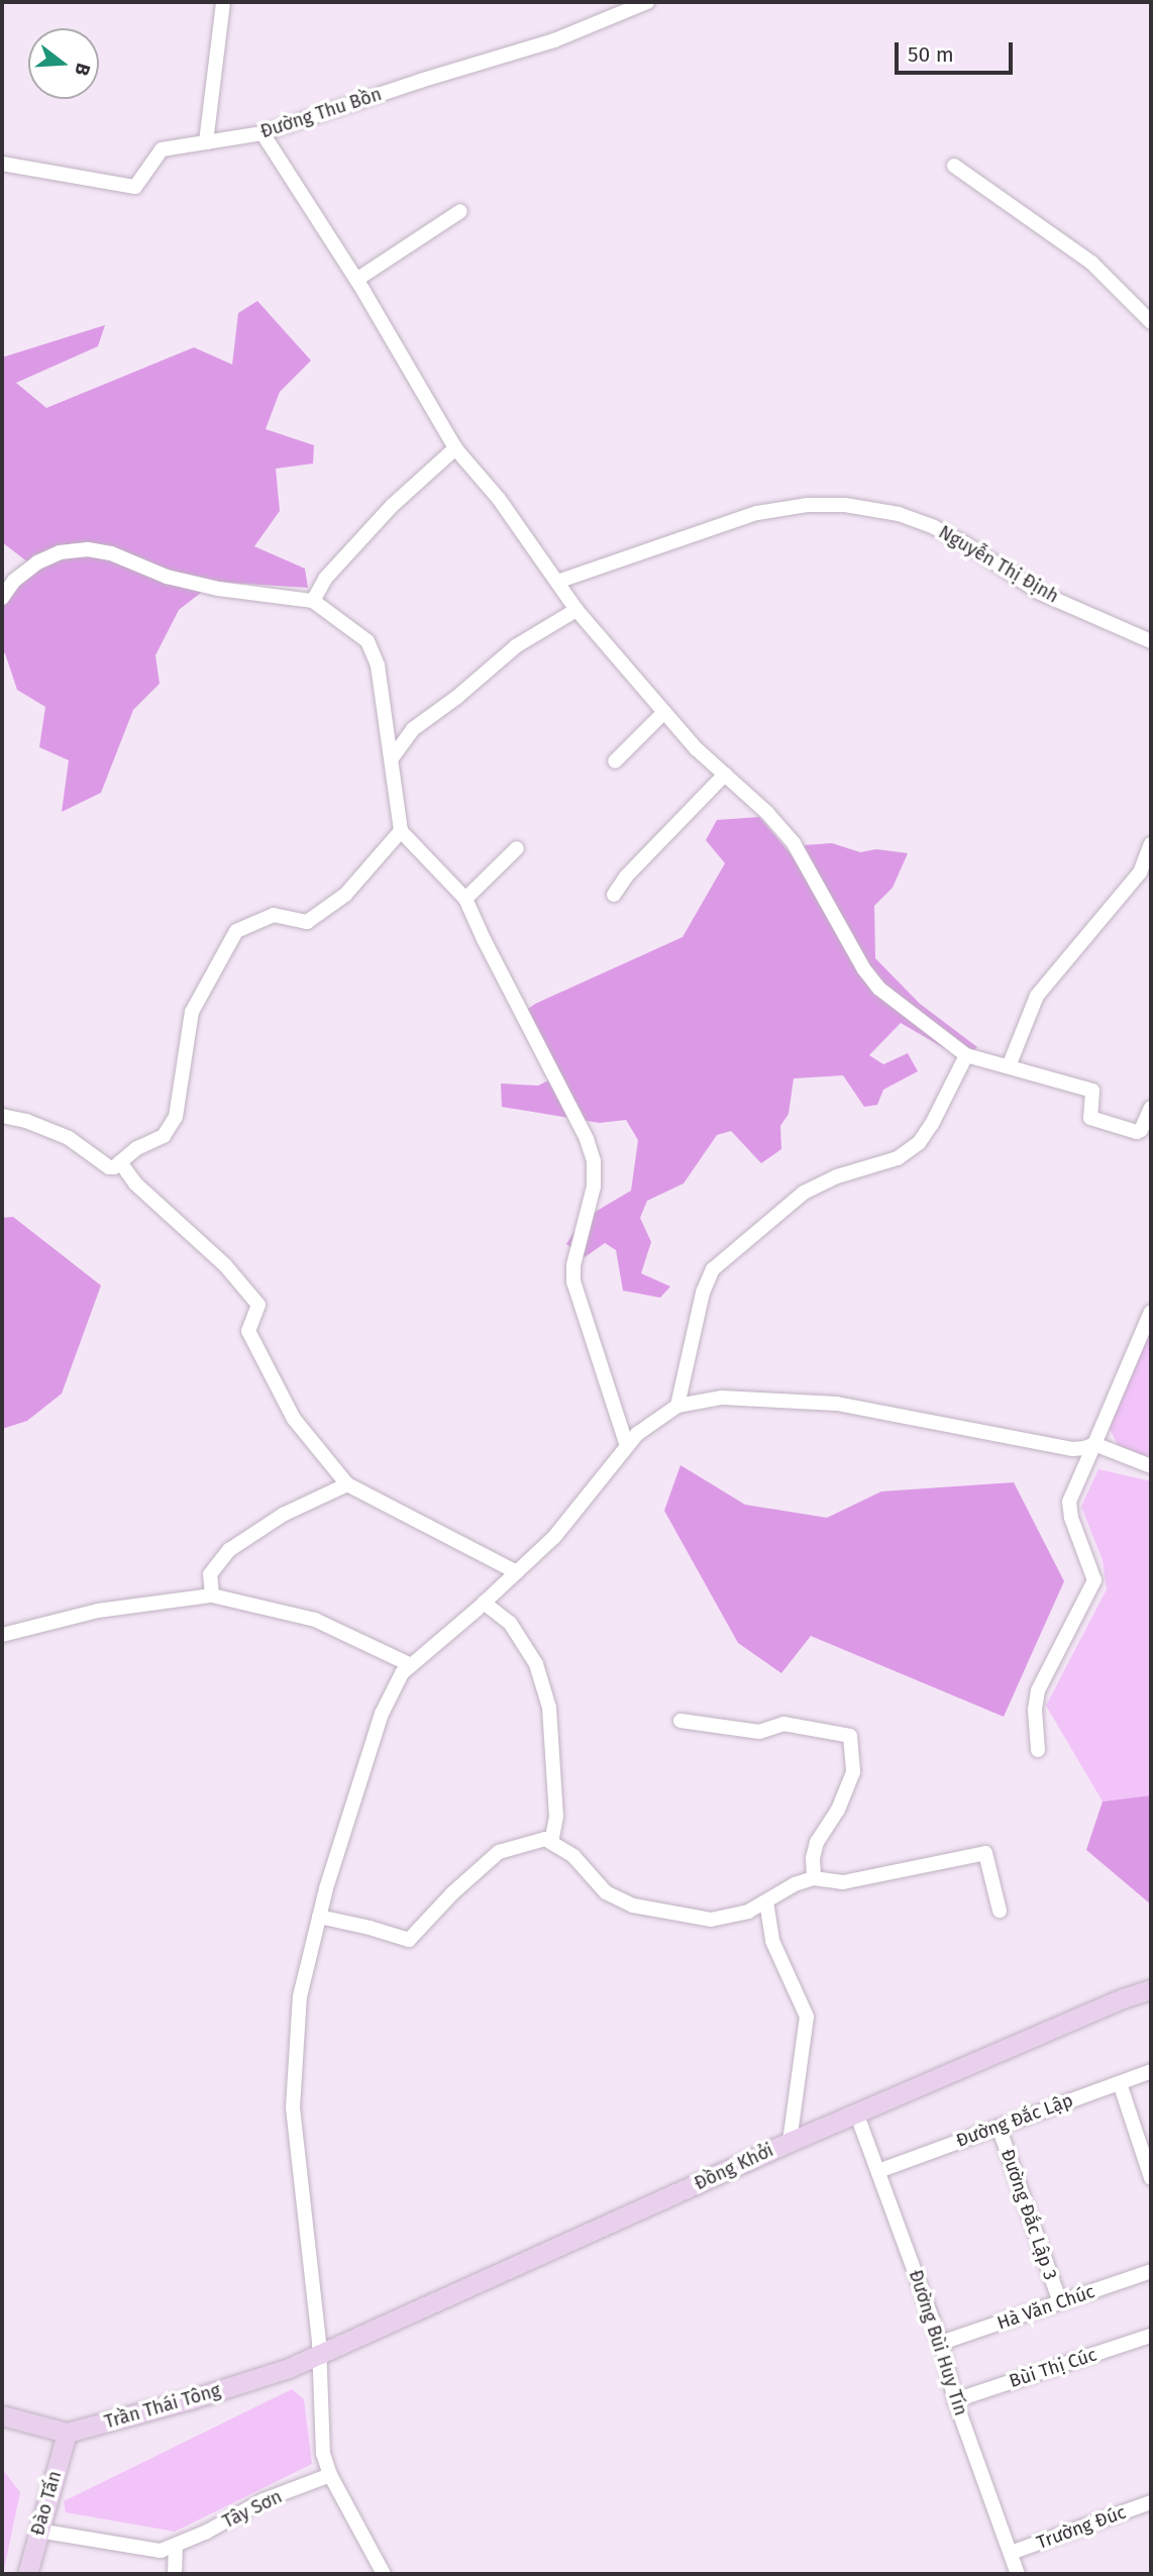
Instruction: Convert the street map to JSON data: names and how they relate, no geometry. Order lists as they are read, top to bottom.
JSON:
{
  "streets": {
    "street": [
      "Đường Thu Bồn",
      "Nguyễn Thị Định",
      "Đường Đắc Lập",
      "Đồng Khởi",
      "Đường Đắc Lập 3",
      "Hà Văn Chúc",
      "Đường Bùi Huy Tín",
      "Bùi Thị Cúc",
      "Trần Thái Tông",
      "Đào Tấn",
      "Tây Sơn",
      "Trường Đúc"
    ]
  },
  "crossings": [
    ["Đường Đắc Lập", "Đường Đắc Lập 3"],
    ["Đường Đắc Lập", "Đường Bùi Huy Tín"],
    ["Đồng Khởi", "Đường Bùi Huy Tín"],
    ["Đồng Khởi", "Trần Thái Tông"],
    ["Đường Đắc Lập 3", "Hà Văn Chúc"],
    ["Hà Văn Chúc", "Đường Bùi Huy Tín"],
    ["Đường Bùi Huy Tín", "Bùi Thị Cúc"],
    ["Đường Bùi Huy Tín", "Trường Đúc"],
    ["Trần Thái Tông", "Đào Tấn"],
    ["Đào Tấn", "Tây Sơn"]
  ],
  "scale_bar": "50 m",
  "north": "right"
}
